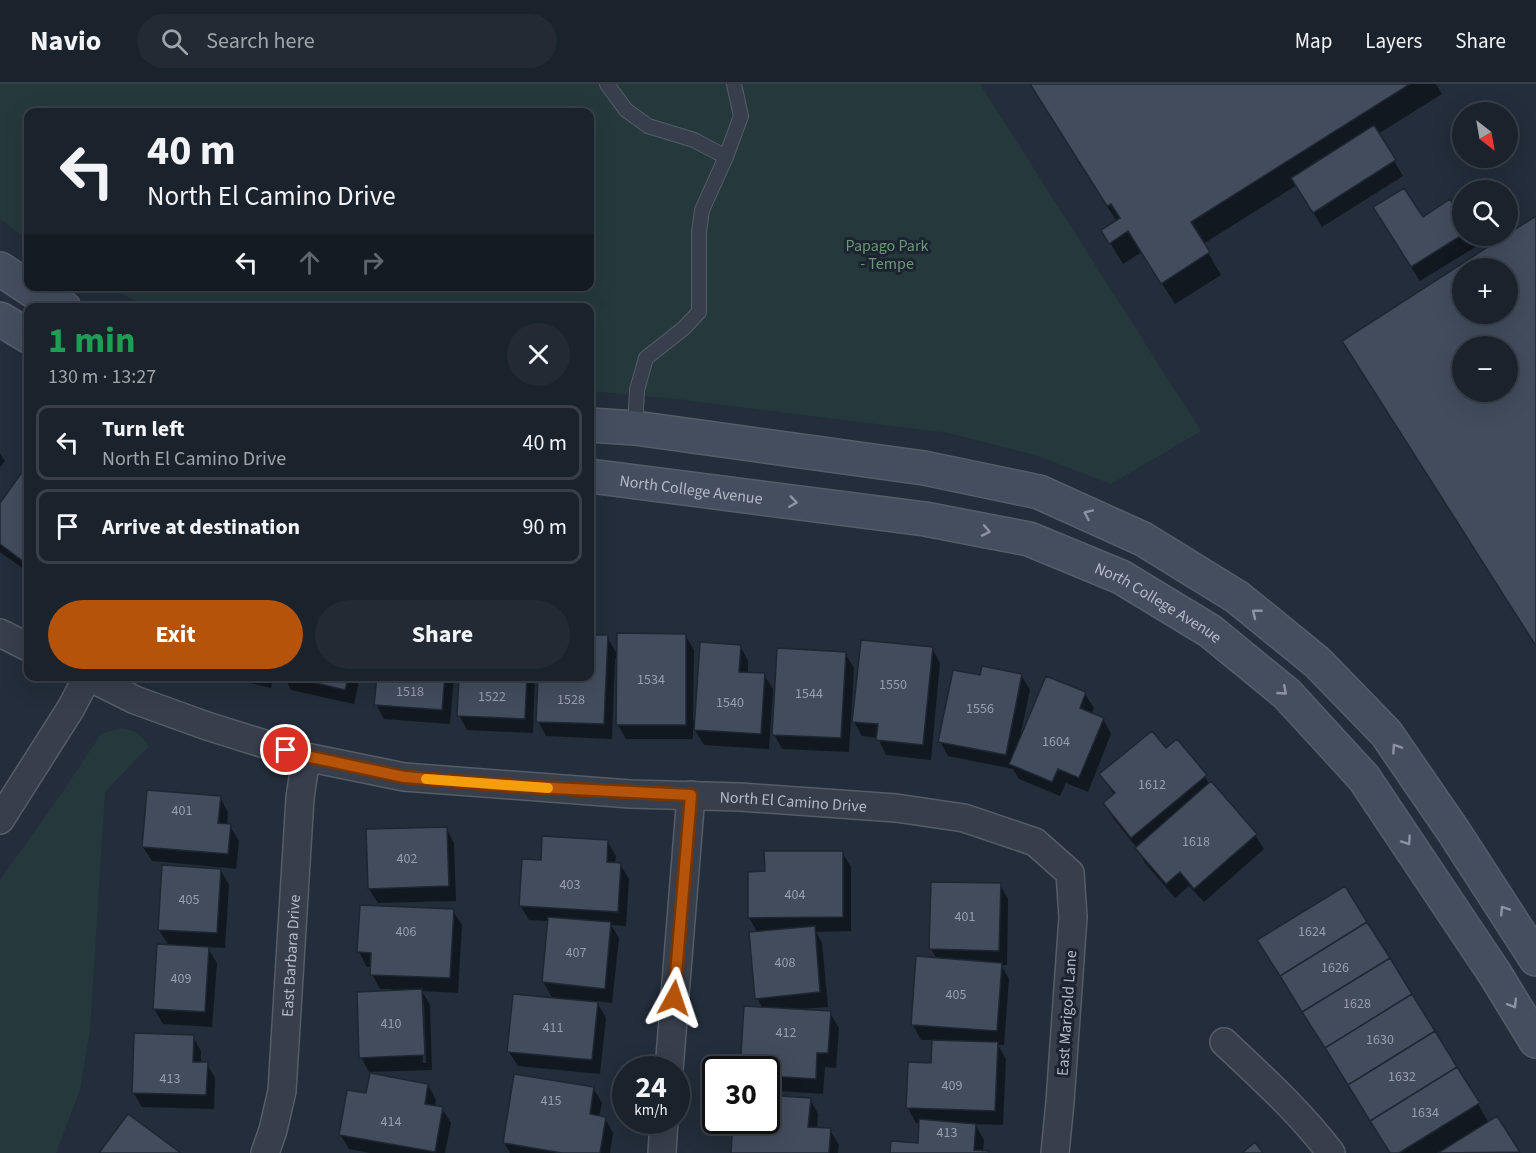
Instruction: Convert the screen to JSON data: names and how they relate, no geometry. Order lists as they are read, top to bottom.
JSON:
{
  "streets": {
    "street": [
      "North College Avenue",
      "North El Camino Drive",
      "East Barbara Drive",
      "East Marigold Lane"
    ]
  },
  "crossings": [
    ["North El Camino Drive", "East Barbara Drive"],
    ["North El Camino Drive", "East Marigold Lane"]
  ],
  "parks": ["Papago Park - Tempe"],
  "house_numbers": [
    "1534",
    "1550",
    "1518",
    "1544",
    "1522",
    "1528",
    "1540",
    "1556",
    "1604",
    "1612",
    "401",
    "1618",
    "402",
    "403",
    "404",
    "405",
    "401",
    "406",
    "1624",
    "407",
    "408",
    "1626",
    "409",
    "405",
    "1628",
    "410",
    "411",
    "412",
    "1630",
    "1632",
    "413",
    "409",
    "415",
    "1634",
    "414",
    "413"
  ],
  "north": "bottom right",
  "page": {
    "header": "Navio",
    "search": "Search here",
    "nav": ["Map", "Layers", "Share"],
    "map_buttons": ["+", "−"],
    "turn": ["40 m", "North El Camino Drive"],
    "heading": ["1 min", "130 m · 13:27"],
    "list": [
      {
        "name": "Turn left",
        "note": "North El Camino Drive",
        "value": "40 m"
      },
      {
        "name": "Arrive at destination",
        "value": "90 m"
      }
    ],
    "buttons": ["Exit", "Share"],
    "speed": "24 km/h",
    "limit": "30"
  }
}
